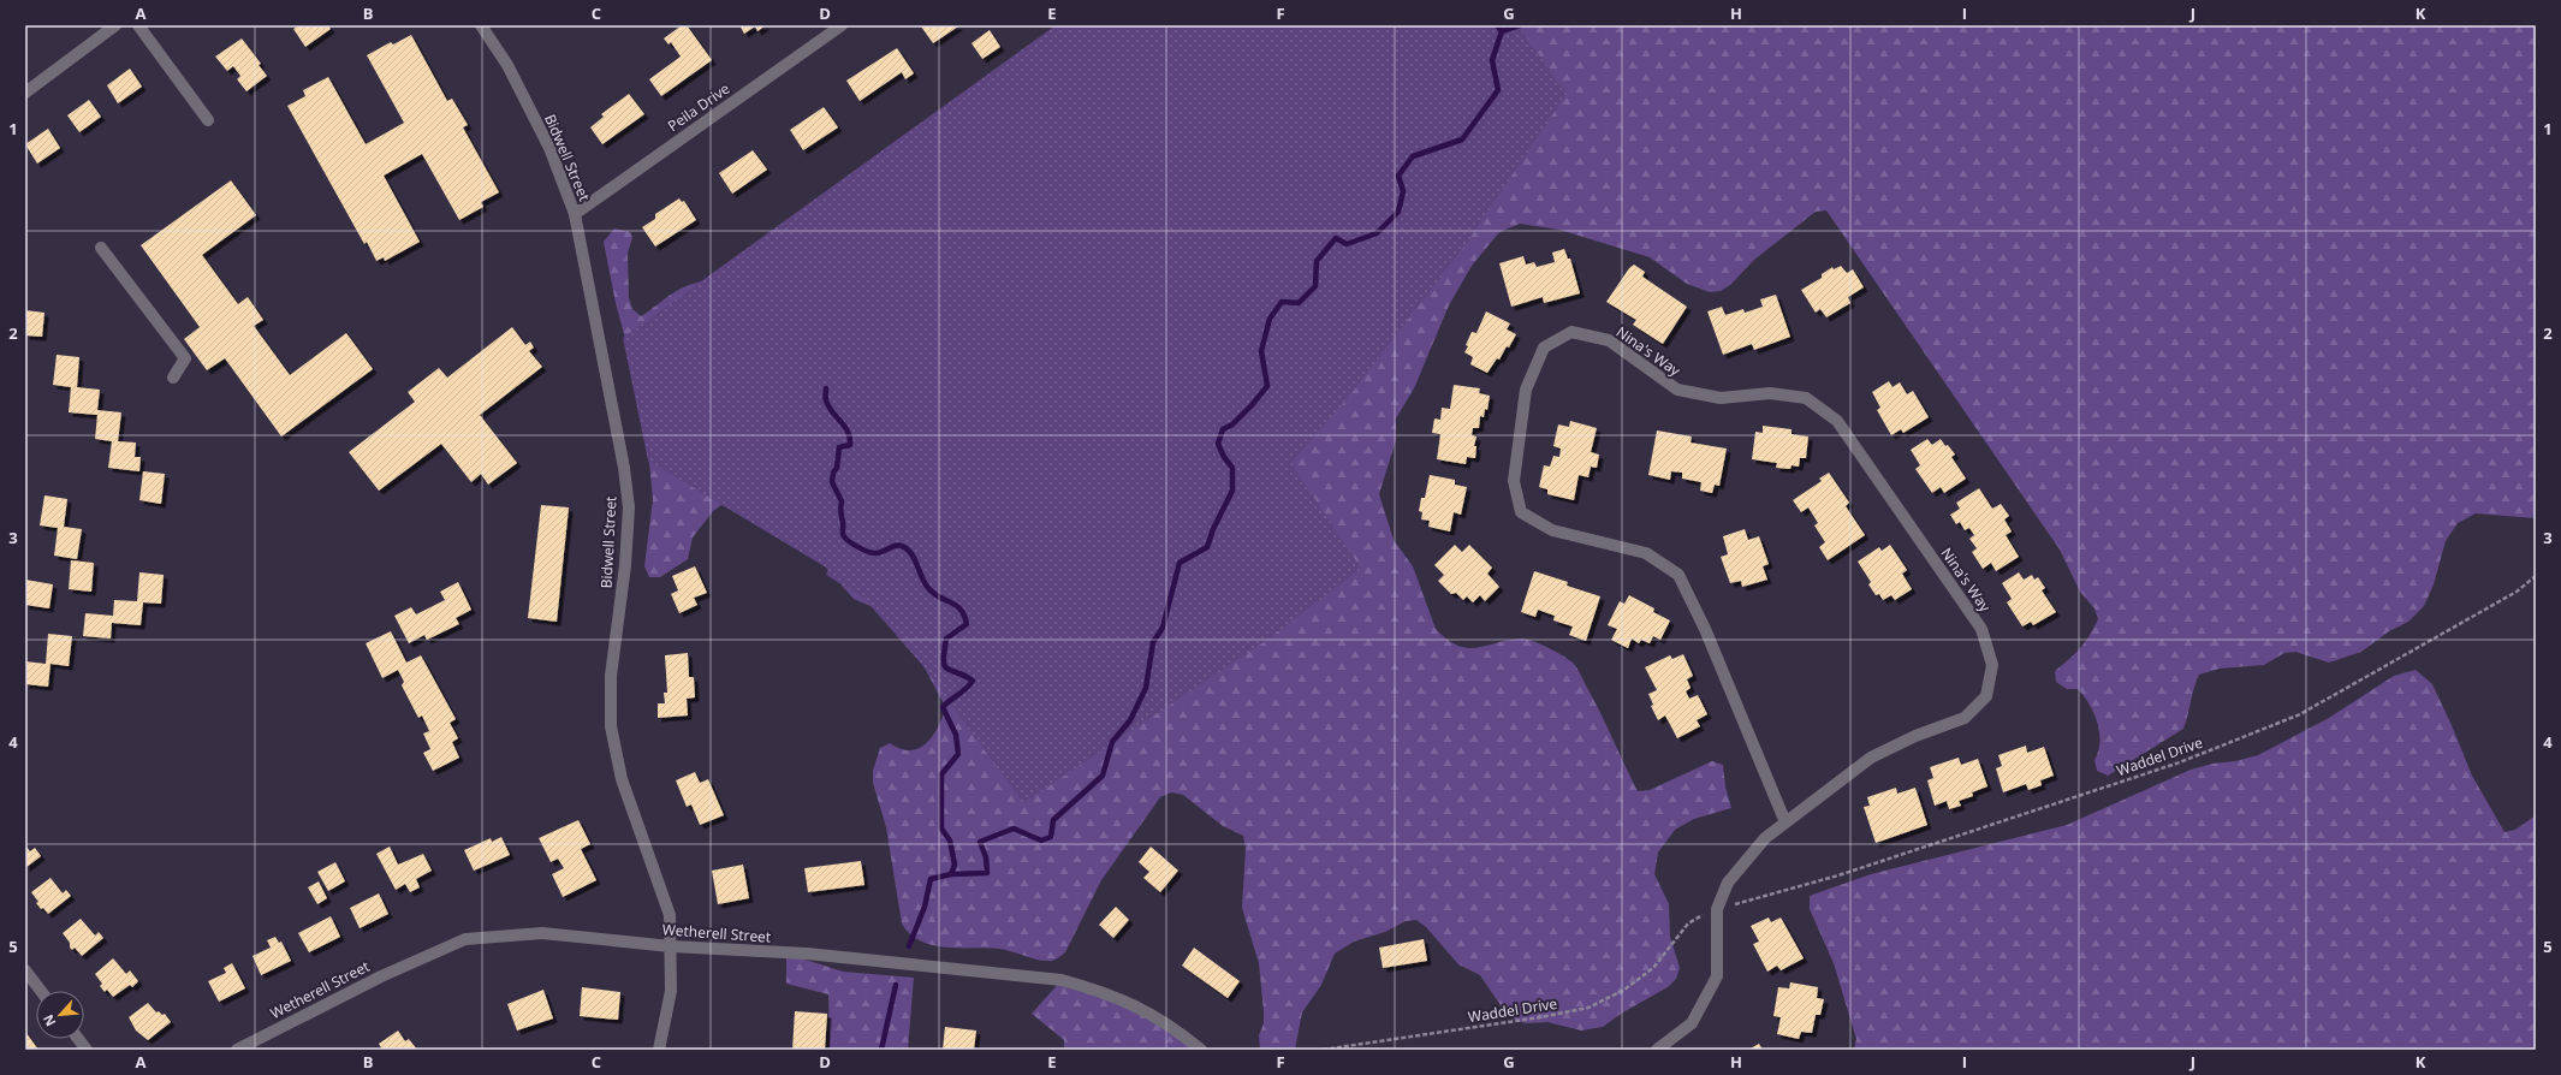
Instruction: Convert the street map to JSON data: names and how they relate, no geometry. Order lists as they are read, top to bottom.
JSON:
{
  "streets": {
    "street": [
      "Peila Drive",
      "Bidwell Street",
      "Nina's Way",
      "Wetherell Street"
    ],
    "path": ["Waddel Drive"]
  },
  "crossings": [
    ["Peila Drive", "Bidwell Street"],
    ["Bidwell Street", "Wetherell Street"]
  ],
  "north": "bottom left",
  "grid": {
    "columns": [
      "A",
      "B",
      "C",
      "D",
      "E",
      "F",
      "G",
      "H",
      "I",
      "J",
      "K"
    ],
    "rows": [
      "1",
      "2",
      "3",
      "4",
      "5"
    ]
  }
}
